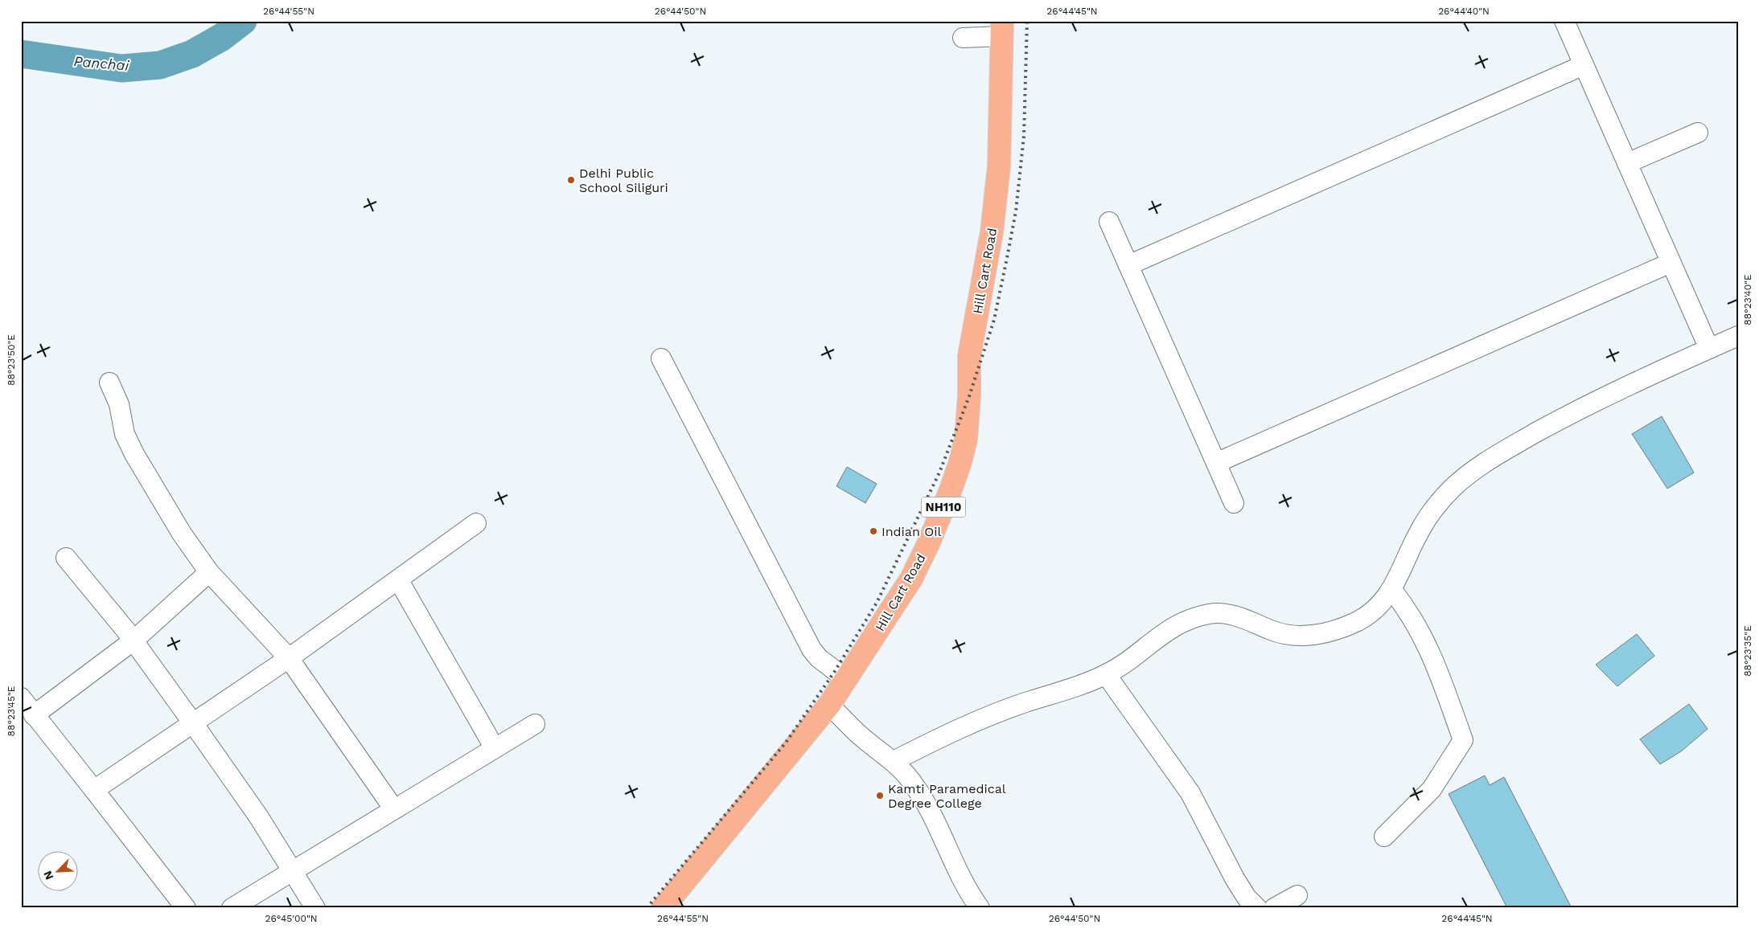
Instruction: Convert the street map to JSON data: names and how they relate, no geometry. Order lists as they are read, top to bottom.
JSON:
{
  "streets": {
    "highway": ["Hill Cart Road", "NH110"]
  },
  "water": ["Panchai"],
  "places": ["Delhi Public School Siliguri", "Indian Oil", "Kamti Paramedical Degree College"],
  "north": "bottom left",
  "coordinates": [
    "26°44'55\"N",
    "26°44'50\"N",
    "26°44'45\"N",
    "26°44'40\"N",
    "88°23'40\"E",
    "88°23'50\"E",
    "88°23'35\"E",
    "88°23'45\"E",
    "26°45'00\"N"
  ]
}
